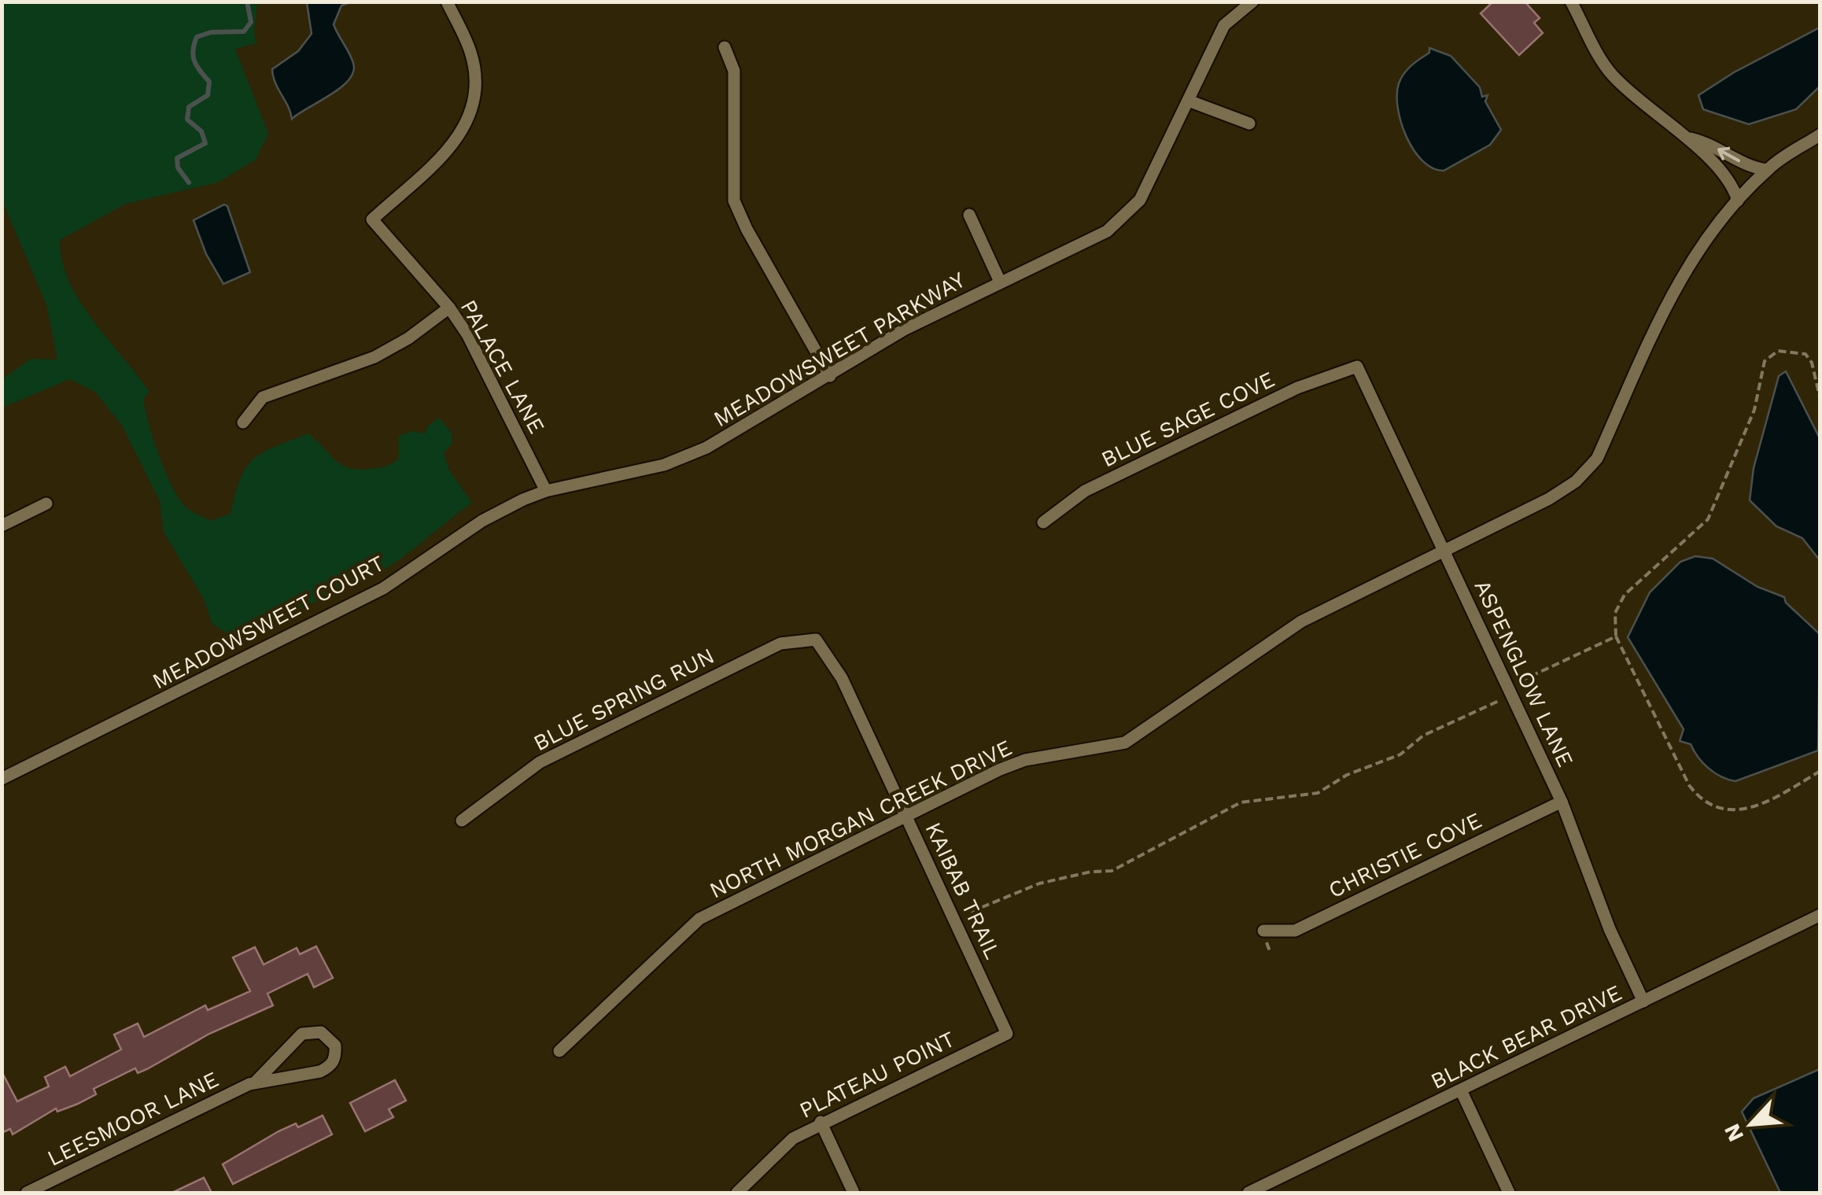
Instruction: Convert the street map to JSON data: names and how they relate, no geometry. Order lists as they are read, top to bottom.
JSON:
{
  "streets": {
    "street": [
      "MEADOWSWEET PARKWAY",
      "PALACE LANE",
      "BLUE SAGE COVE",
      "MEADOWSWEET COURT",
      "ASPENGLOW LANE",
      "BLUE SPRING RUN",
      "NORTH MORGAN CREEK DRIVE",
      "CHRISTIE COVE",
      "KAIBAB TRAIL",
      "BLACK BEAR DRIVE",
      "PLATEAU POINT",
      "LEESMOOR LANE"
    ]
  },
  "crossings": [
    ["MEADOWSWEET PARKWAY", "PALACE LANE"],
    ["MEADOWSWEET PARKWAY", "MEADOWSWEET COURT"],
    ["PALACE LANE", "MEADOWSWEET COURT"],
    ["BLUE SAGE COVE", "ASPENGLOW LANE"],
    ["ASPENGLOW LANE", "NORTH MORGAN CREEK DRIVE"],
    ["ASPENGLOW LANE", "CHRISTIE COVE"],
    ["ASPENGLOW LANE", "BLACK BEAR DRIVE"],
    ["BLUE SPRING RUN", "KAIBAB TRAIL"],
    ["NORTH MORGAN CREEK DRIVE", "KAIBAB TRAIL"],
    ["KAIBAB TRAIL", "PLATEAU POINT"]
  ],
  "north": "bottom left"
}
